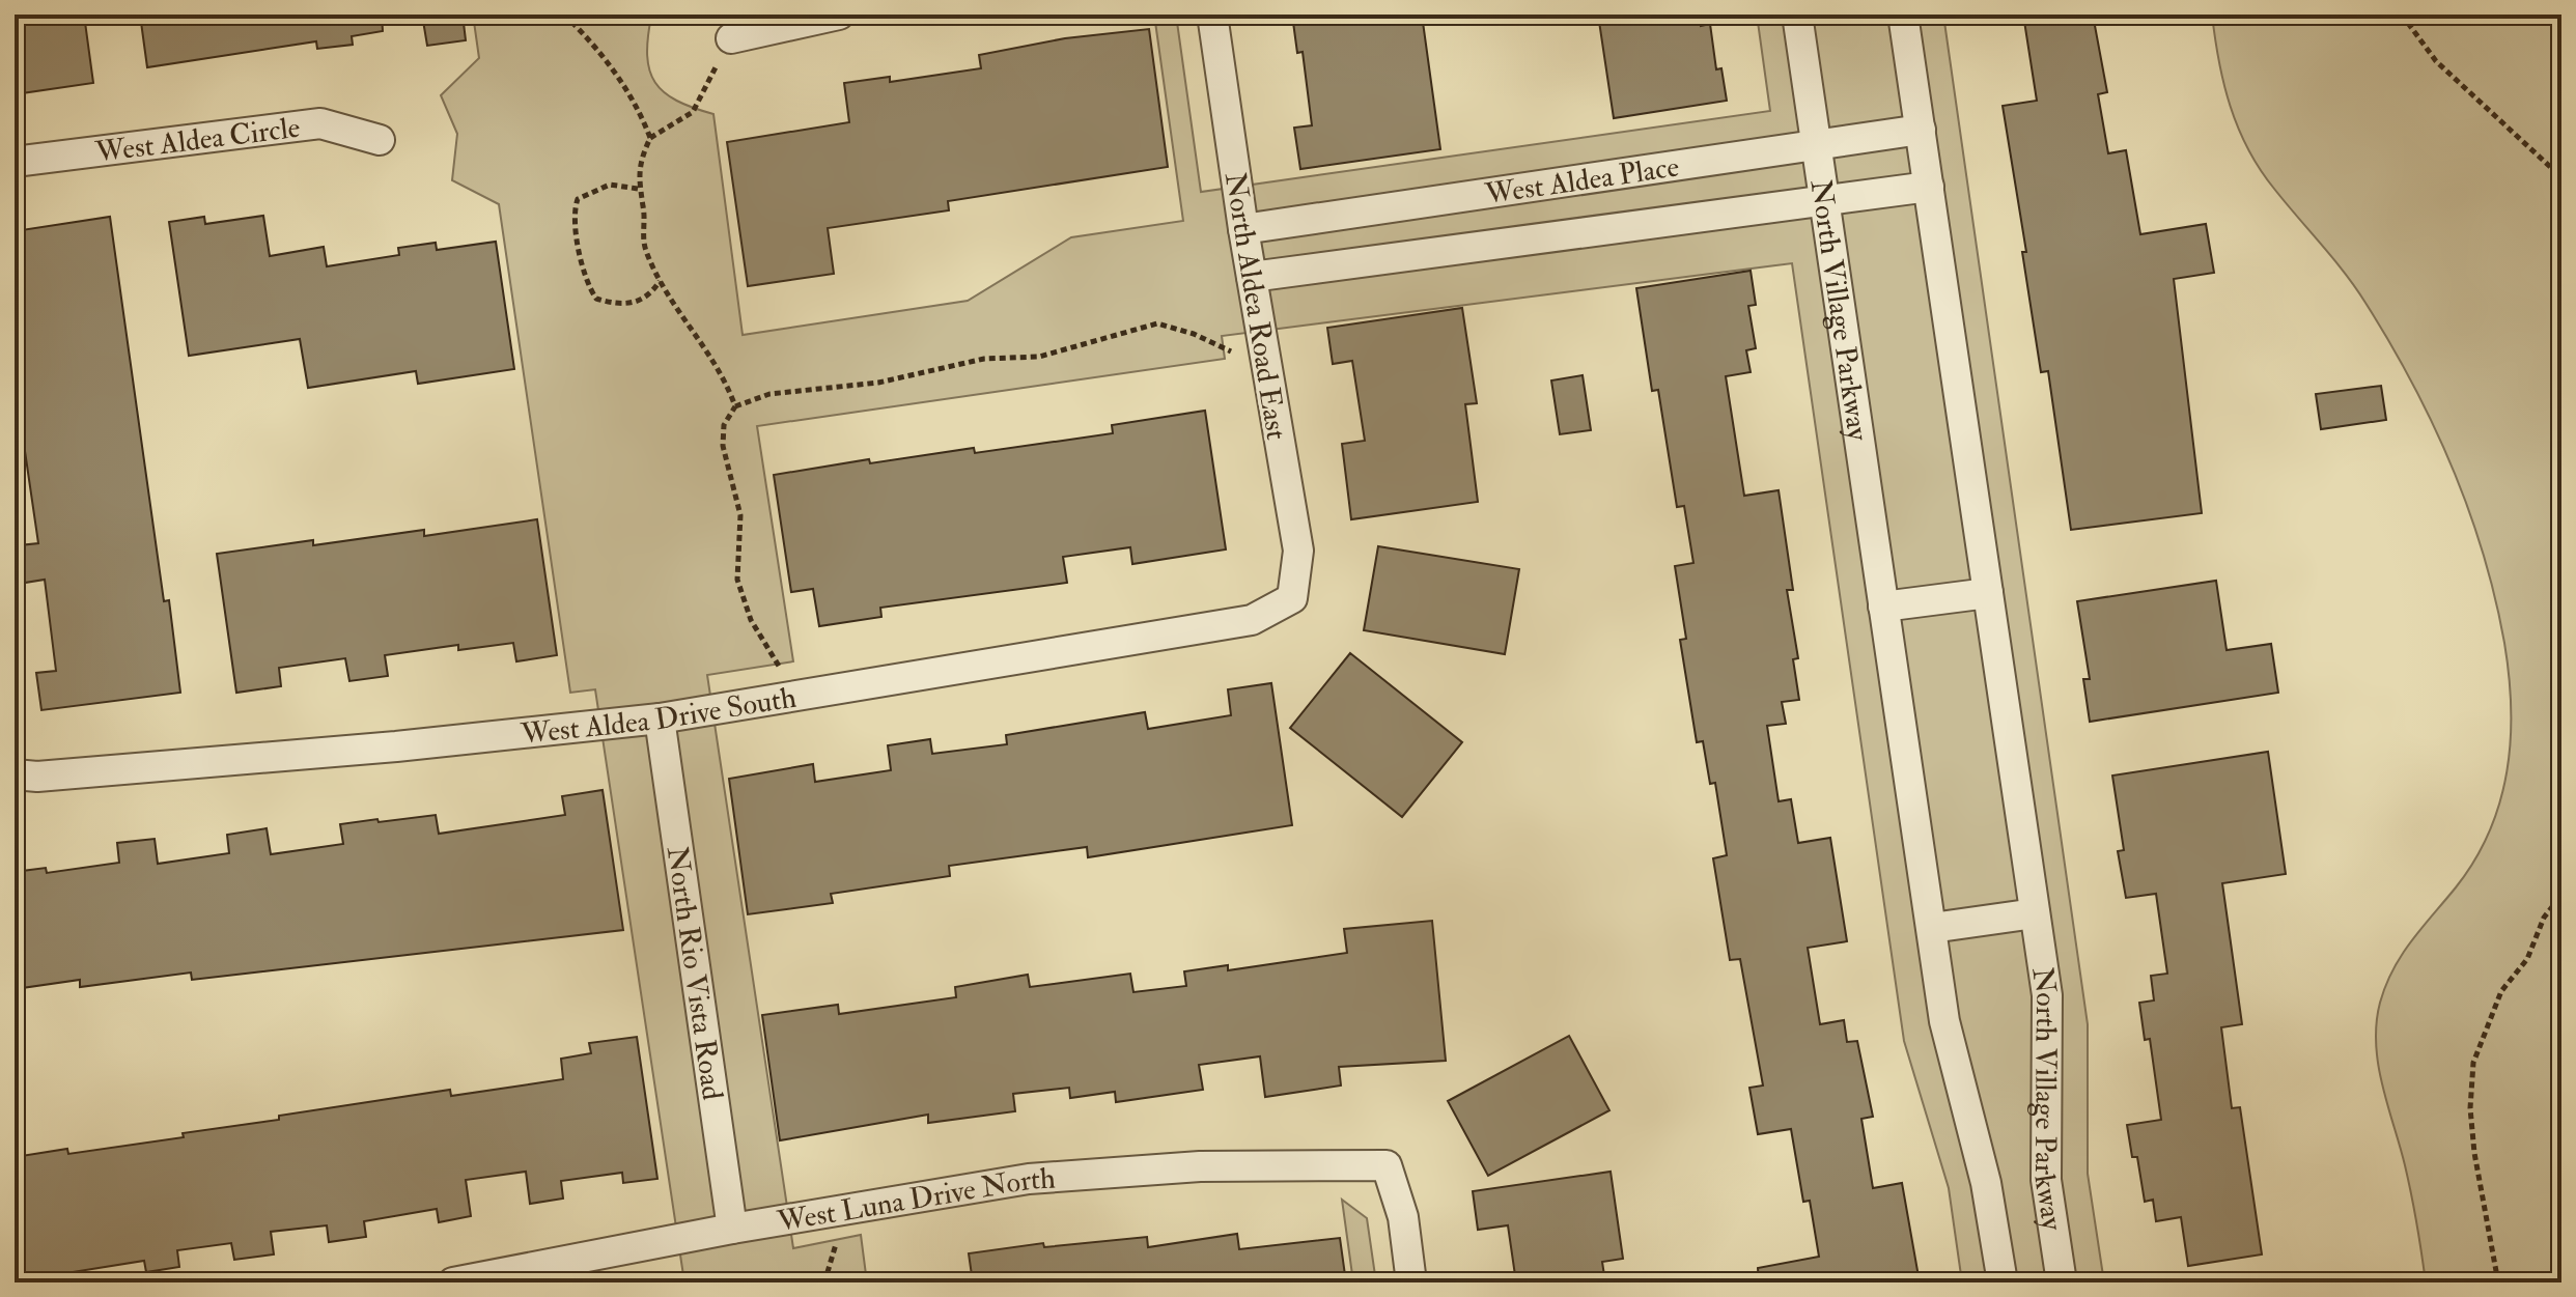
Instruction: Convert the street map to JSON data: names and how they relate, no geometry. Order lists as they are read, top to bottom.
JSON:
{
  "streets": {
    "street": [
      "West Aldea Circle",
      "West Aldea Place",
      "North Aldea Road East",
      "North Village Parkway",
      "West Aldea Drive South",
      "North Rio Vista Road",
      "West Luna Drive North"
    ]
  },
  "crossings": [
    ["West Aldea Place", "North Aldea Road East"],
    ["West Aldea Place", "North Village Parkway"],
    ["North Aldea Road East", "West Aldea Drive South"],
    ["West Aldea Drive South", "North Rio Vista Road"],
    ["North Rio Vista Road", "West Luna Drive North"]
  ]
}
